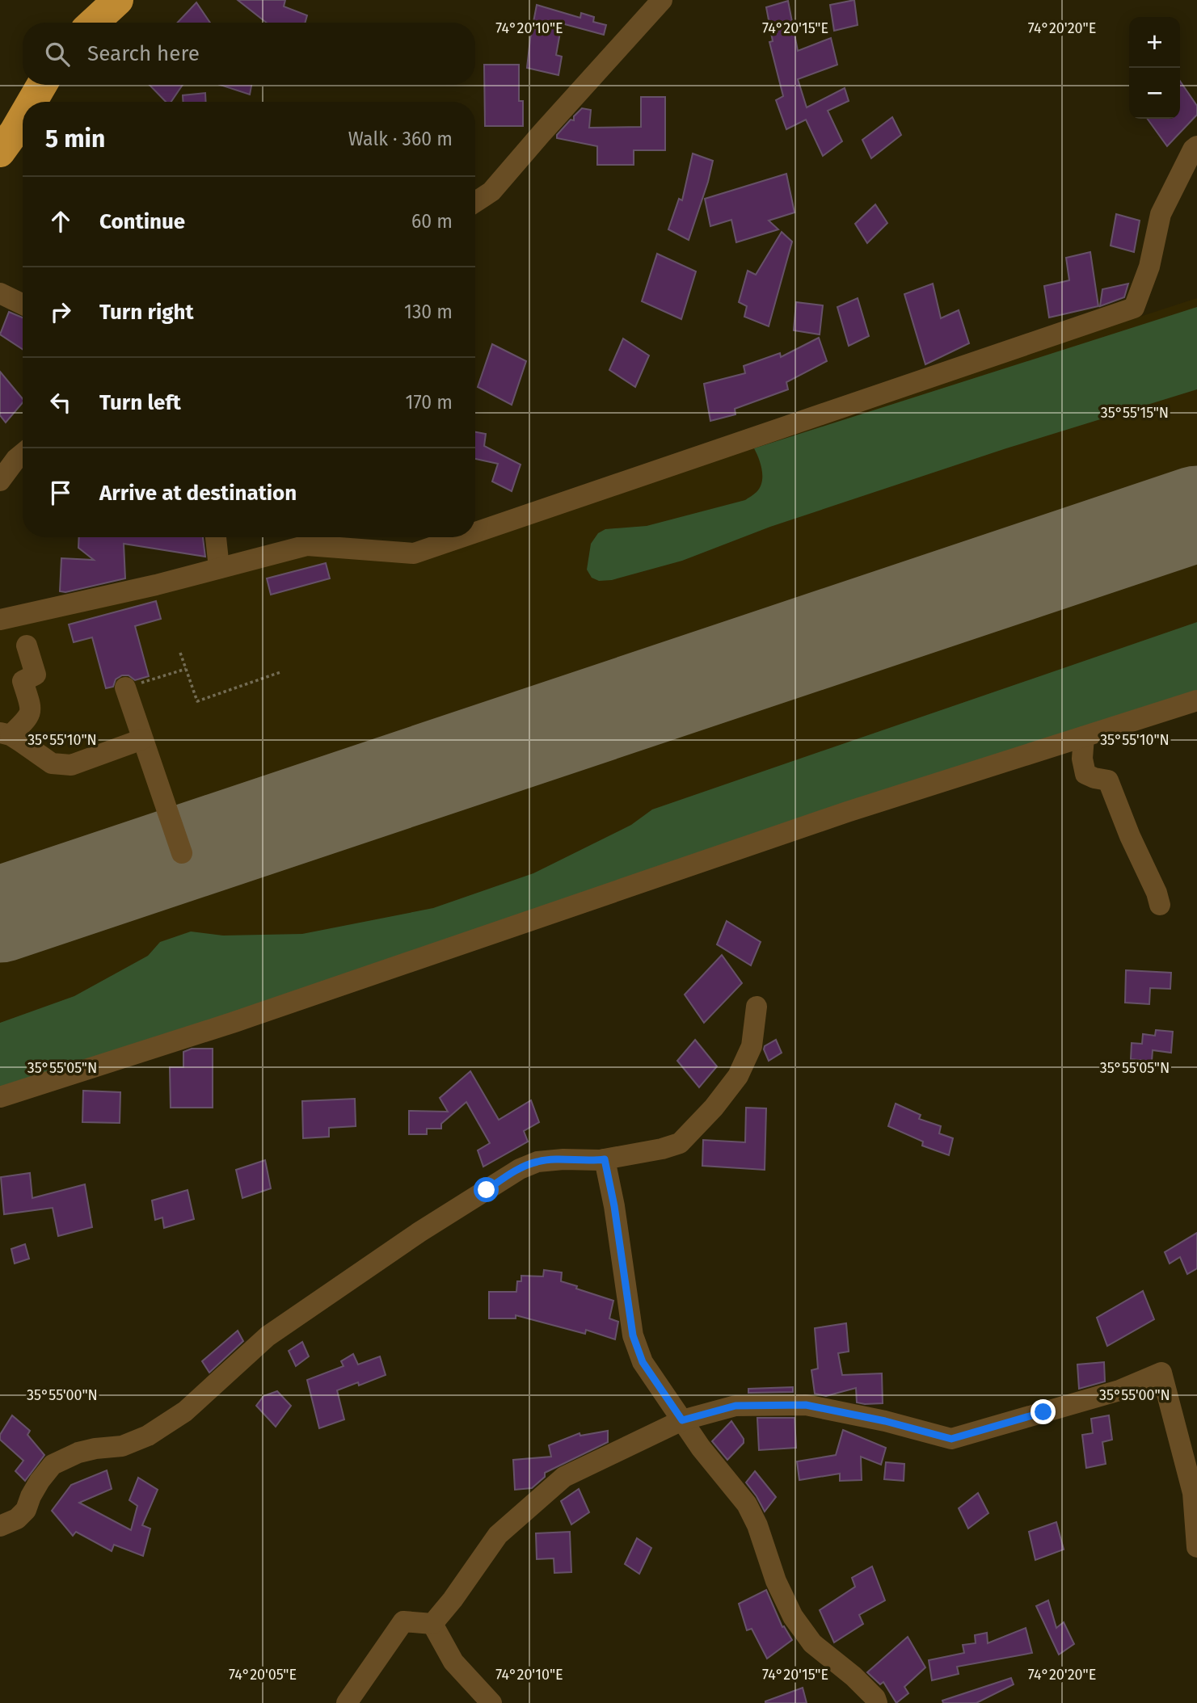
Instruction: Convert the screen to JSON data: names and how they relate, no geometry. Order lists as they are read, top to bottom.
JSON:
{
  "page": {
    "map_buttons": ["+", "−"],
    "search": "Search here",
    "heading": ["5 min", "Walk · 360 m"],
    "list": [
      ["Continue", "60 m"],
      ["Turn right", "130 m"],
      ["Turn left", "170 m"],
      "Arrive at destination"
    ]
  },
  "coordinates": [
    "74°20'10\"E",
    "74°20'15\"E",
    "74°20'20\"E",
    "35°55'15\"N",
    "35°55'10\"N",
    "35°55'05\"N",
    "35°55'00\"N",
    "74°20'05\"E"
  ]
}
